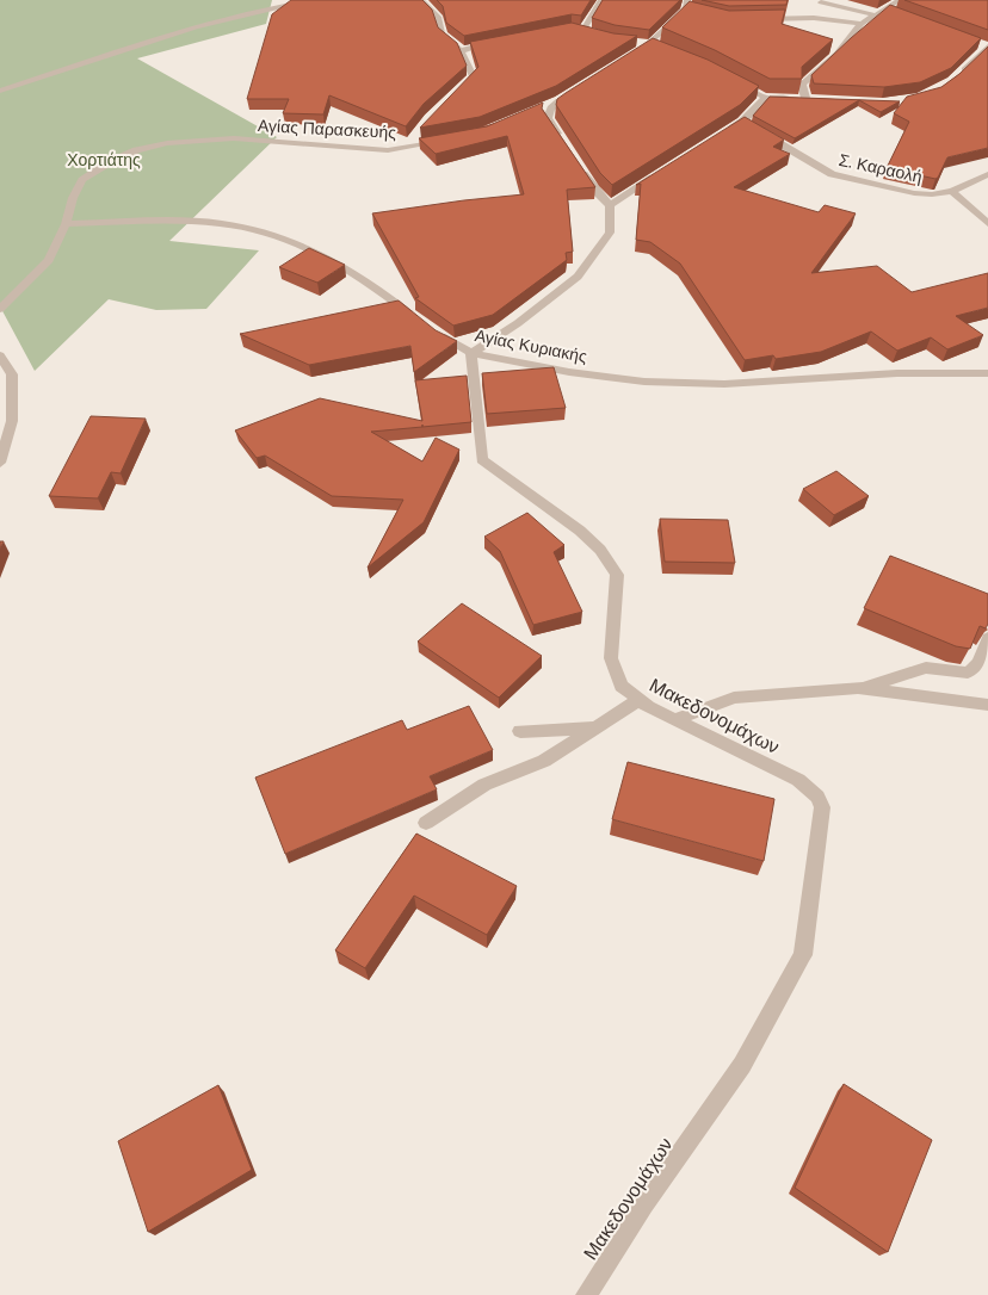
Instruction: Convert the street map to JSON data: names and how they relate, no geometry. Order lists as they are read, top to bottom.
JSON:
{
  "streets": {
    "street": [
      "Αγίας Παρασκευής",
      "Σ. Καραολή",
      "Αγίας Κυριακής",
      "Μακεδονομάχων"
    ]
  },
  "crossings": [
    ["Αγίας Παρασκευής", "Αγίας Κυριακής"],
    ["Αγίας Κυριακής", "Μακεδονομάχων"]
  ],
  "parks": ["Χορτιάτης"]
}
